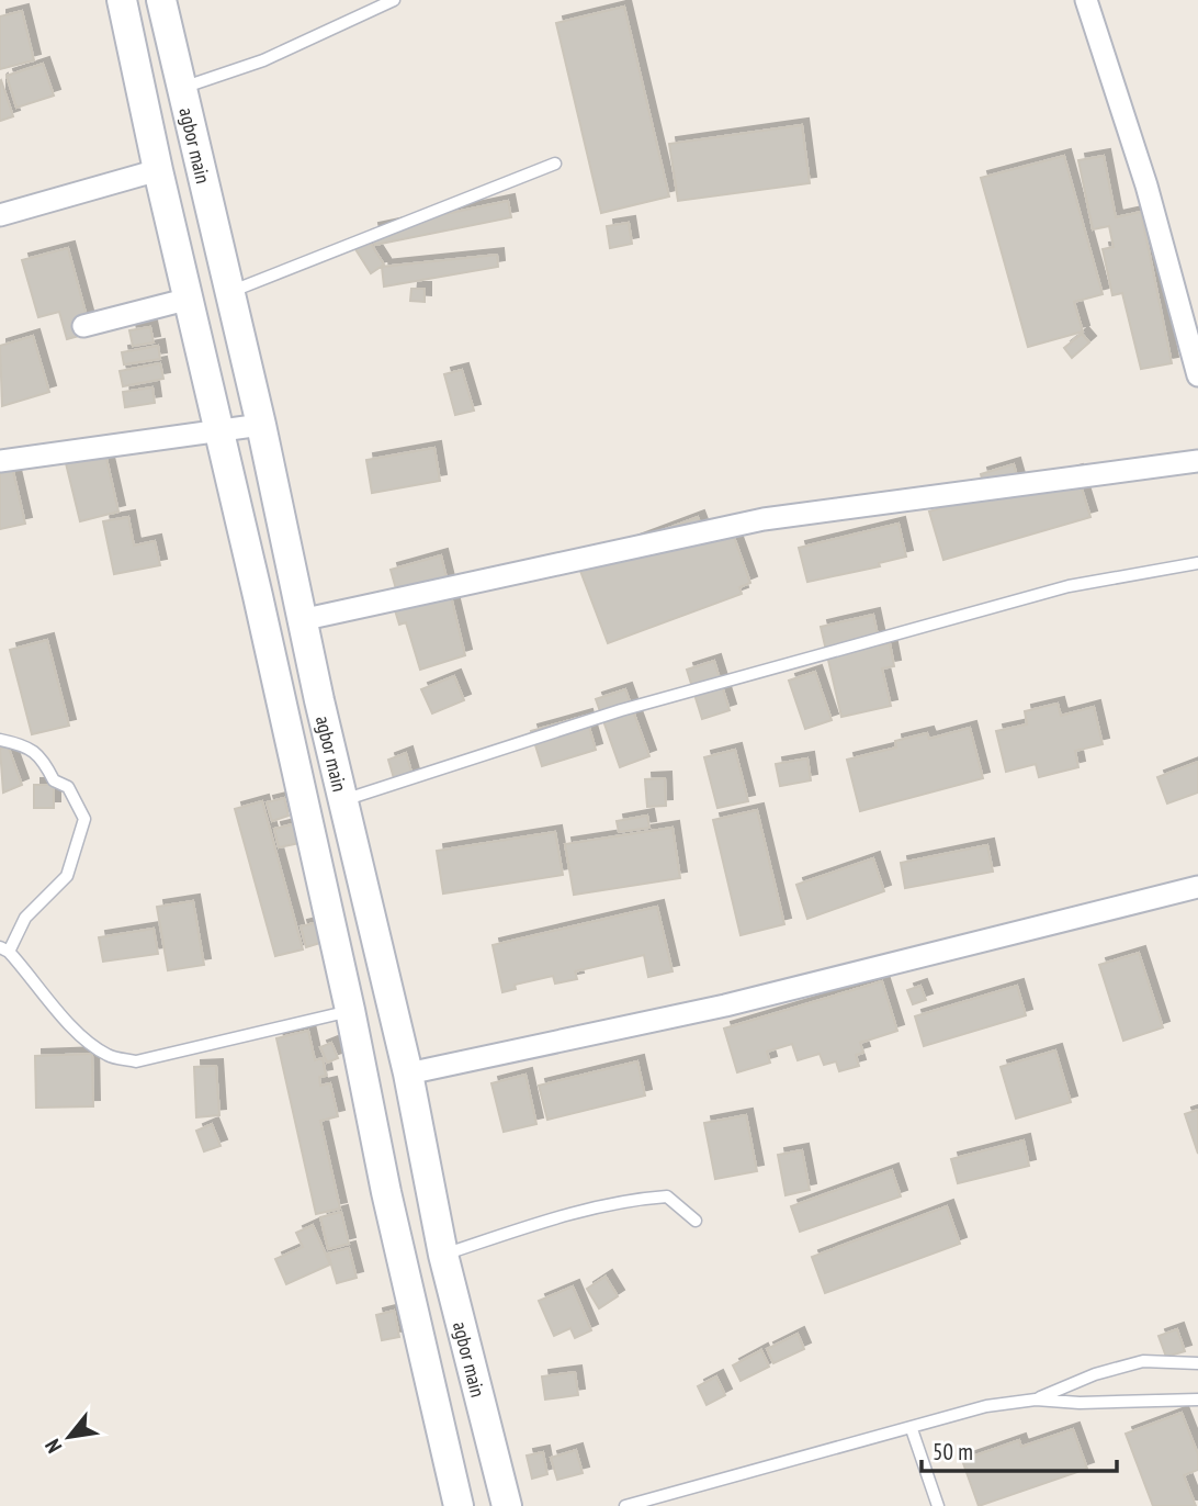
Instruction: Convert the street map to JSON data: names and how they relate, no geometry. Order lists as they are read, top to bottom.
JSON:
{
  "streets": {
    "main road": ["agbor main"]
  },
  "scale_bar": "50 m",
  "north": "bottom left"
}
